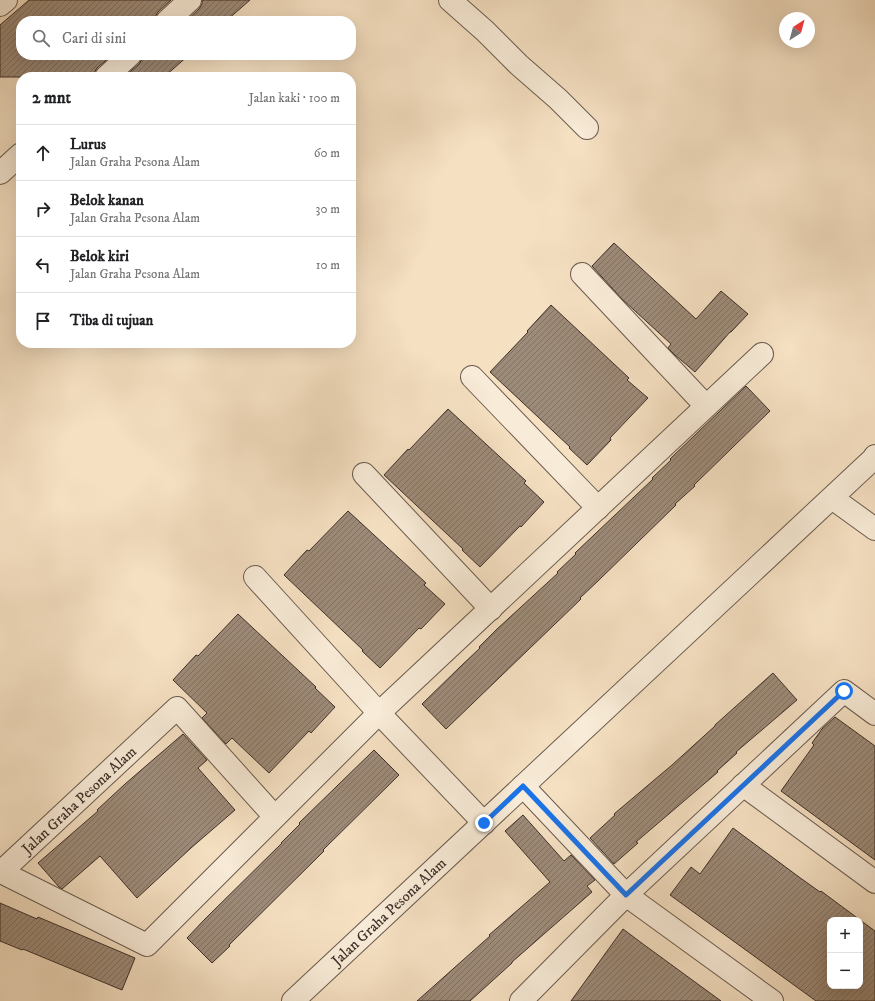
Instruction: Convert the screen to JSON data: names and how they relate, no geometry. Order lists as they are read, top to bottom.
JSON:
{
  "streets": {
    "street": ["Jalan Graha Pesona Alam"]
  },
  "north": "top right",
  "page": {
    "search": "Cari di sini",
    "heading": ["2 mnt", "Jalan kaki · 100 m"],
    "list": [
      ["Lurus", "Jalan Graha Pesona Alam", "60 m"],
      ["Belok kanan", "Jalan Graha Pesona Alam", "30 m"],
      ["Belok kiri", "Jalan Graha Pesona Alam", "10 m"],
      "Tiba di tujuan"
    ],
    "map_buttons": ["+", "−"]
  }
}
